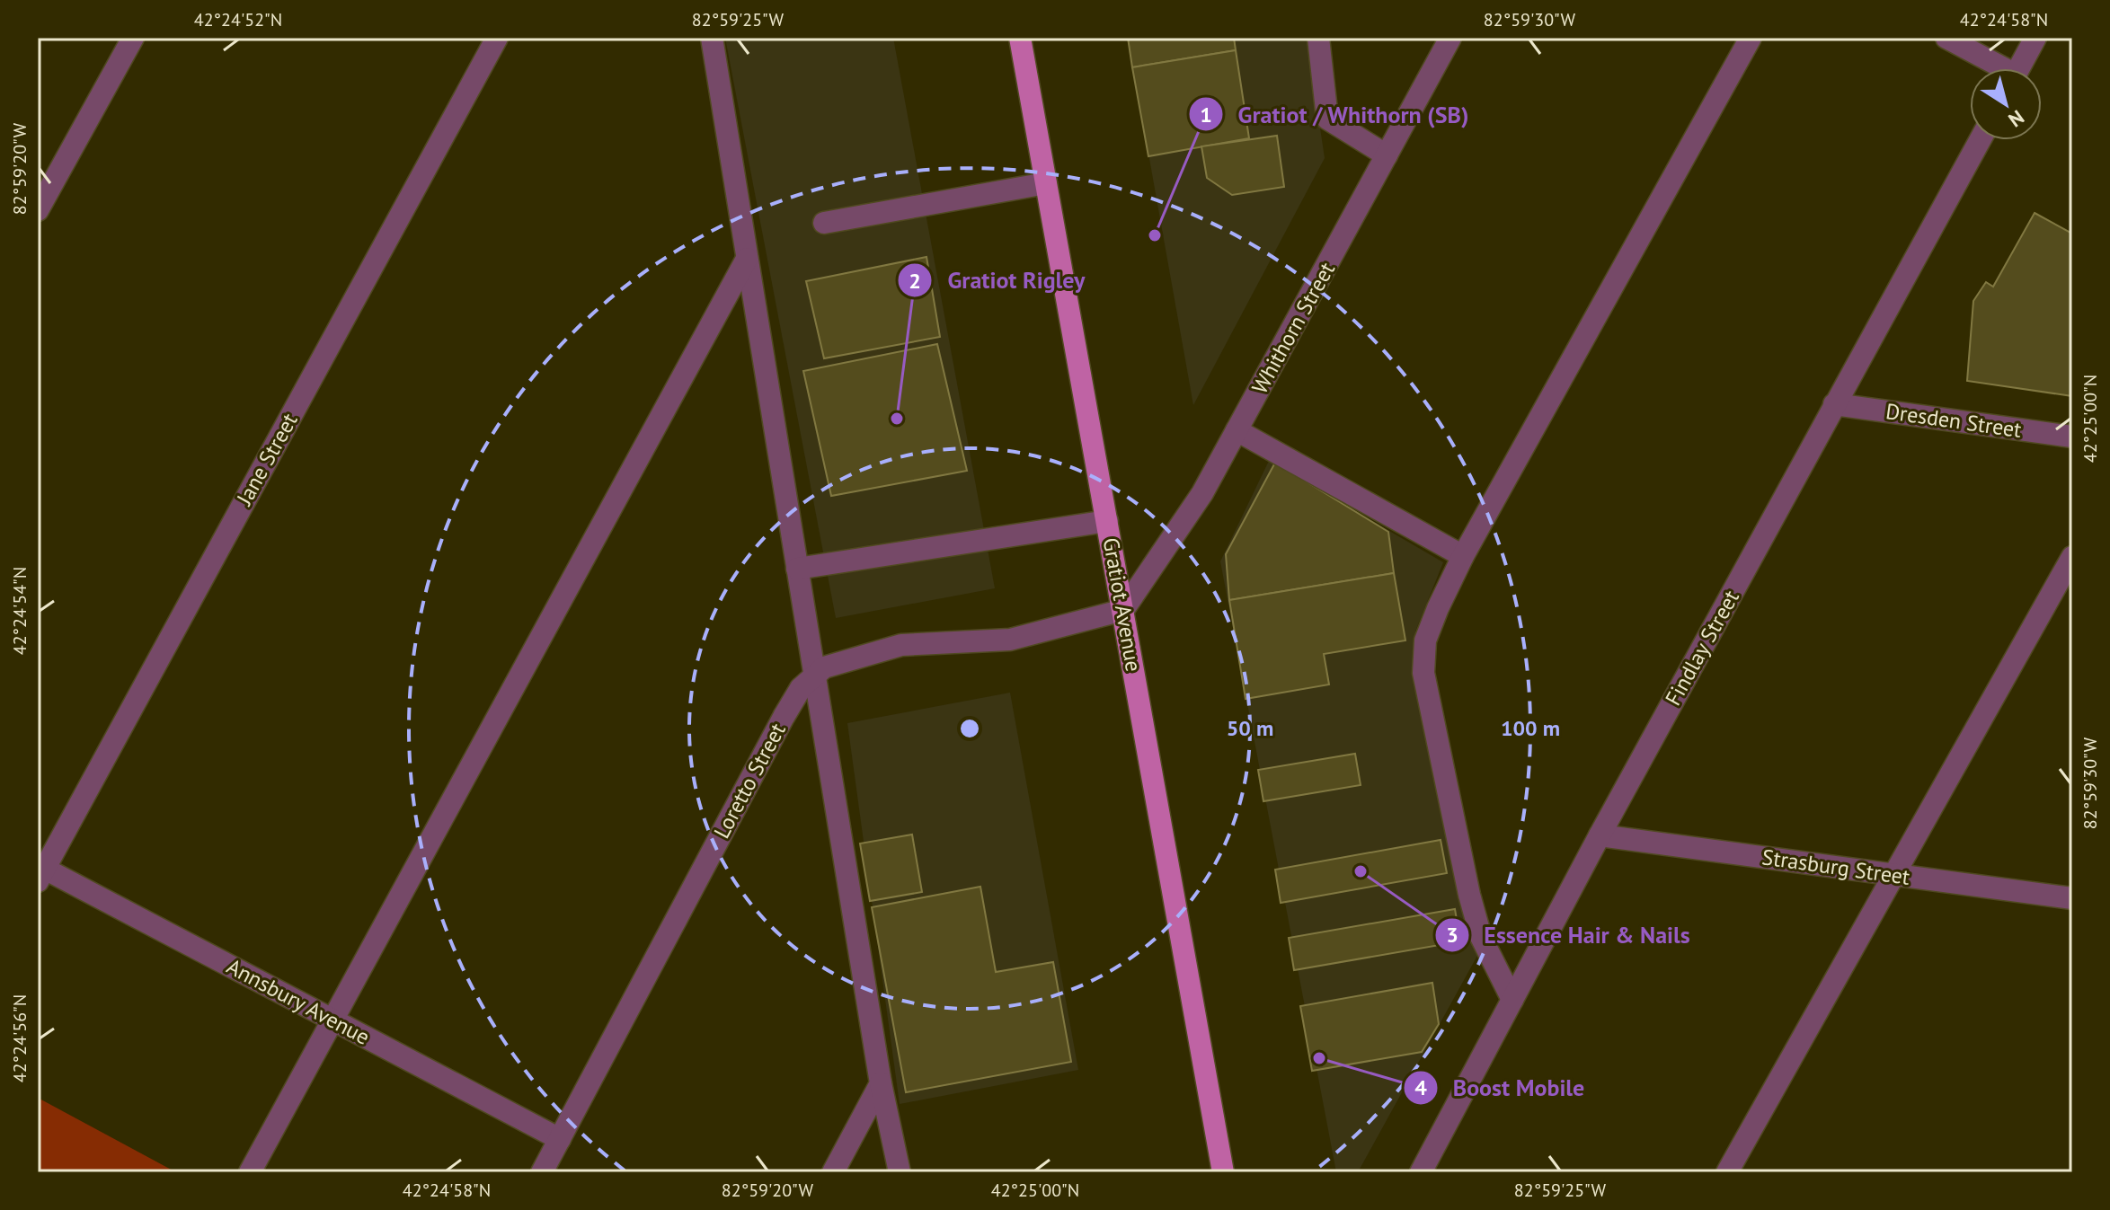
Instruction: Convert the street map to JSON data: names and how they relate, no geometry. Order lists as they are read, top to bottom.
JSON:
{
  "streets": {
    "main road": ["Gratiot Avenue"],
    "street": [
      "Whithorn Street",
      "Dresden Street",
      "Jane Street",
      "Findlay Street",
      "Loretto Street",
      "Strasburg Street",
      "Annsbury Avenue"
    ]
  },
  "crossings": [
    ["Whithorn Street", "Gratiot Avenue"],
    ["Whithorn Street", "Loretto Street"],
    ["Dresden Street", "Findlay Street"],
    ["Jane Street", "Annsbury Avenue"],
    ["Gratiot Avenue", "Loretto Street"],
    ["Findlay Street", "Strasburg Street"],
    ["Loretto Street", "Annsbury Avenue"]
  ],
  "places": [
    "Gratiot / Whithorn (SB)",
    "Gratiot Rigley",
    "Essence Hair & Nails",
    "Boost Mobile"
  ],
  "north": "bottom right",
  "coordinates": [
    "42°24'52\"N",
    "82°59'25\"W",
    "82°59'30\"W",
    "42°24'58\"N",
    "82°59'20\"W",
    "42°25'00\"N",
    "42°24'54\"N",
    "42°24'56\"N"
  ],
  "rings": ["50 m", "100 m"]
}
